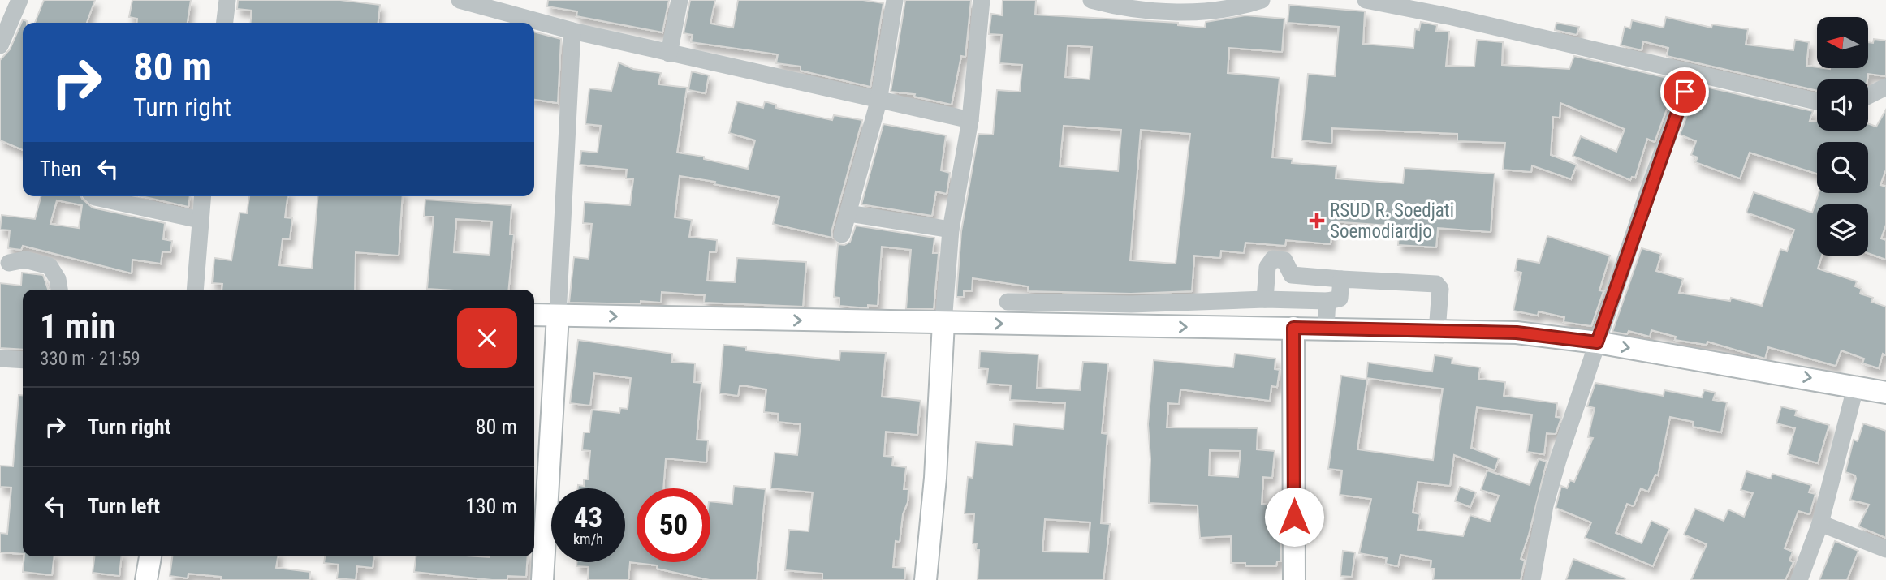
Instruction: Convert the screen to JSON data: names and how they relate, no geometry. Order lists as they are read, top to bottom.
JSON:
{
  "places": {
    "health": ["RSUD R. Soedjati Soemodiardjo"]
  },
  "north": "left",
  "page": {
    "turn": ["80 m", "Turn right"],
    "then": "Then",
    "heading": ["1 min", "330 m · 21:59"],
    "list": [
      {
        "name": "Turn right",
        "value": "80 m"
      },
      {
        "name": "Turn left",
        "value": "130 m"
      }
    ],
    "speed": "43 km/h",
    "limit": "50"
  }
}
